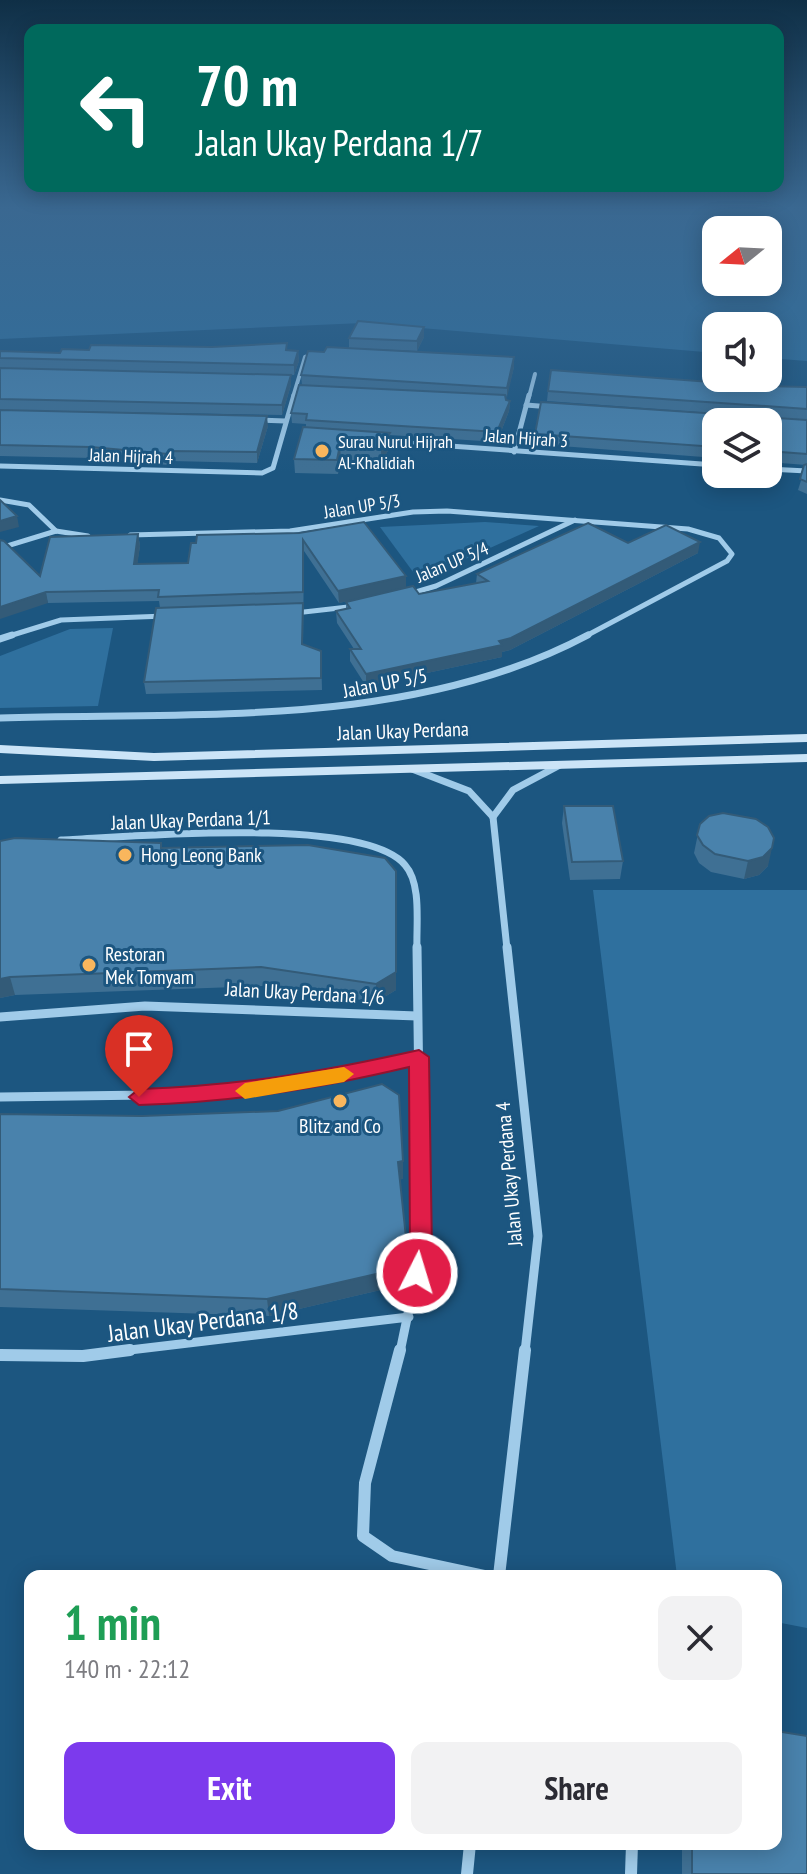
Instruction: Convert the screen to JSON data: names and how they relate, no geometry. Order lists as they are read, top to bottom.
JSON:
{
  "streets": {
    "street": [
      "Jalan Hijrah 3",
      "Jalan Hijrah 4",
      "Jalan UP 5/3",
      "Jalan UP 5/4",
      "Jalan UP 5/5",
      "Jalan Ukay Perdana",
      "Jalan Ukay Perdana 1/1",
      "Jalan Ukay Perdana 1/6",
      "Jalan Ukay Perdana 4",
      "Jalan Ukay Perdana 1/8"
    ]
  },
  "crossings": [
    ["Jalan UP 5/3", "Jalan UP 5/4"],
    ["Jalan UP 5/3", "Jalan UP 5/5"],
    ["Jalan Ukay Perdana 1/1", "Jalan Ukay Perdana 1/6"]
  ],
  "places": [
    "Surau Nurul Hijrah Al-Khalidiah",
    "Hong Leong Bank",
    "Restoran Mek Tomyam",
    "Blitz and Co"
  ],
  "north": "left",
  "page": {
    "turn": ["70 m", "Jalan Ukay Perdana 1/7"],
    "heading": ["1 min", "140 m · 22:12"],
    "buttons": ["Exit", "Share"]
  }
}
